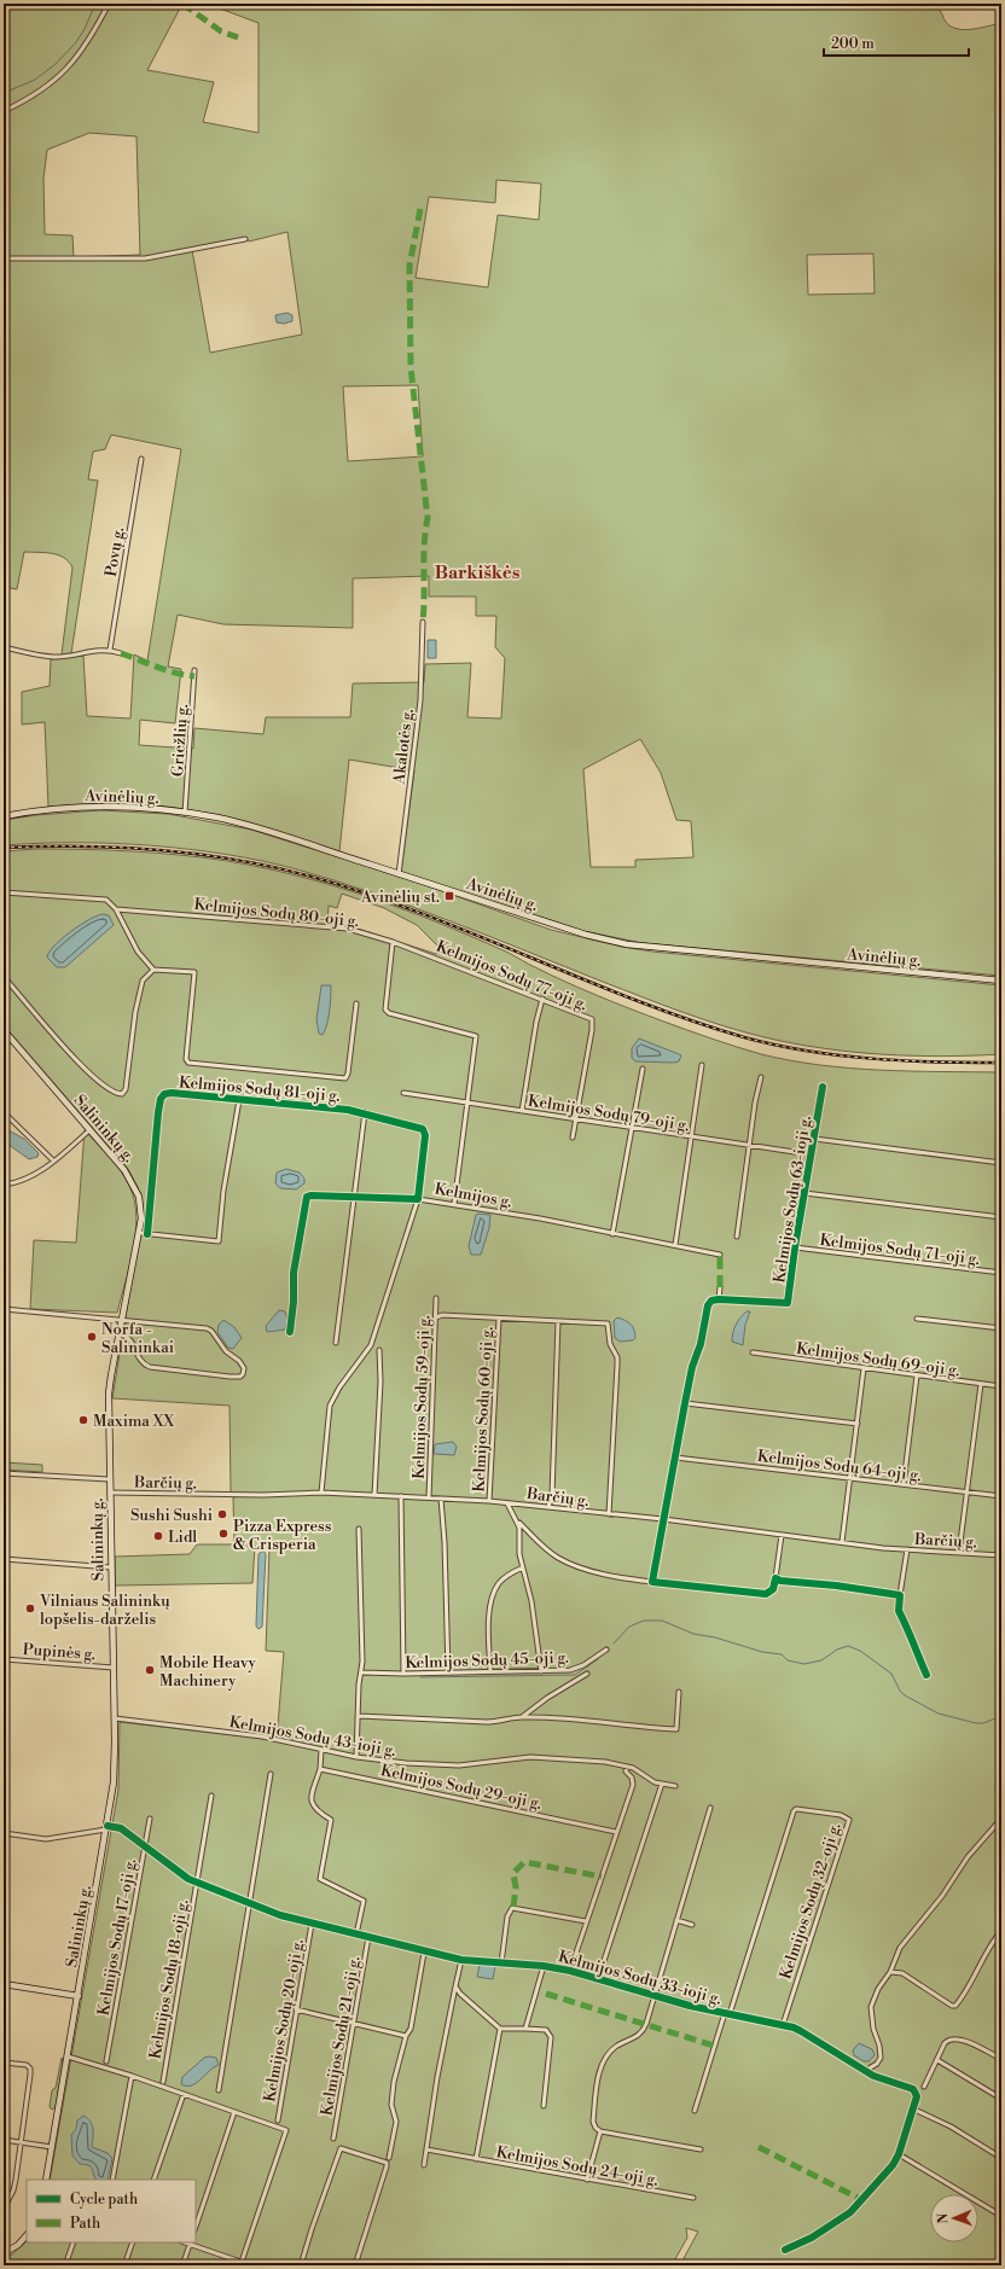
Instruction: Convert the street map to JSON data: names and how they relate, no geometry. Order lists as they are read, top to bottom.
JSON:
{
  "streets": {
    "main road": ["Avinėlių g.", "Salininkų g."],
    "street": [
      "Povų g.",
      "Griežlių g.",
      "Akalotės g.",
      "Kelmijos Sodų 80-oji g.",
      "Kelmijos Sodų 77-oji g.",
      "Kelmijos Sodų 81-oji g.",
      "Kelmijos Sodų 79-oji g.",
      "Kelmijos g.",
      "Kelmijos Sodų 63-ioji g.",
      "Kelmijos Sodų 71-oji g.",
      "Kelmijos Sodų 69-oji g.",
      "Kelmijos Sodų 59-oji g.",
      "Kelmijos Sodų 60-oji g.",
      "Kelmijos Sodų 64-oji g.",
      "Barčių g.",
      "Pupinės g.",
      "Kelmijos Sodų 45-oji g.",
      "Kelmijos Sodų 43-ioji g.",
      "Kelmijos Sodų 29-oji g.",
      "Kelmijos Sodų 32-oji g.",
      "Kelmijos Sodų 17-oji g.",
      "Kelmijos Sodų 33-ioji g.",
      "Kelmijos Sodų 18-oji g.",
      "Kelmijos Sodų 20-oji g.",
      "Kelmijos Sodų 21-oji g.",
      "Kelmijos Sodų 24-oji g."
    ]
  },
  "crossings": [
    ["Griežlių g.", "Avinėlių g."],
    ["Akalotės g.", "Avinėlių g."],
    ["Kelmijos Sodų 80-oji g.", "Kelmijos Sodų 77-oji g."],
    ["Kelmijos Sodų 77-oji g.", "Kelmijos Sodų 79-oji g."],
    ["Kelmijos Sodų 81-oji g.", "Kelmijos g."],
    ["Kelmijos Sodų 79-oji g.", "Kelmijos Sodų 63-ioji g."],
    ["Salininkų g.", "Barčių g."],
    ["Salininkų g.", "Pupinės g."],
    ["Salininkų g.", "Kelmijos Sodų 43-ioji g."],
    ["Salininkų g.", "Kelmijos Sodų 33-ioji g."],
    ["Kelmijos g.", "Barčių g."],
    ["Kelmijos Sodų 63-ioji g.", "Kelmijos Sodų 71-oji g."],
    ["Kelmijos Sodų 59-oji g.", "Barčių g."],
    ["Kelmijos Sodų 60-oji g.", "Barčių g."],
    ["Kelmijos Sodų 32-oji g.", "Kelmijos Sodų 33-ioji g."],
    ["Kelmijos Sodų 17-oji g.", "Kelmijos Sodų 33-ioji g."],
    ["Kelmijos Sodų 33-ioji g.", "Kelmijos Sodų 18-oji g."],
    ["Kelmijos Sodų 33-ioji g.", "Kelmijos Sodų 20-oji g."],
    ["Kelmijos Sodų 33-ioji g.", "Kelmijos Sodų 21-oji g."]
  ],
  "districts": ["Barkiškės"],
  "places": {
    "transit": ["Avinėlių st."],
    "other": [
      "Norfa - Salininkai",
      "Maxima XX",
      "Sushi Sushi",
      "Pizza Express & Crisperia",
      "Lidl",
      "Vilniaus Salininkų lopšelis-darželis",
      "Mobile Heavy Machinery"
    ]
  },
  "legend": ["Cycle path", "Path"],
  "scale_bar": "200 m",
  "north": "left"
}
